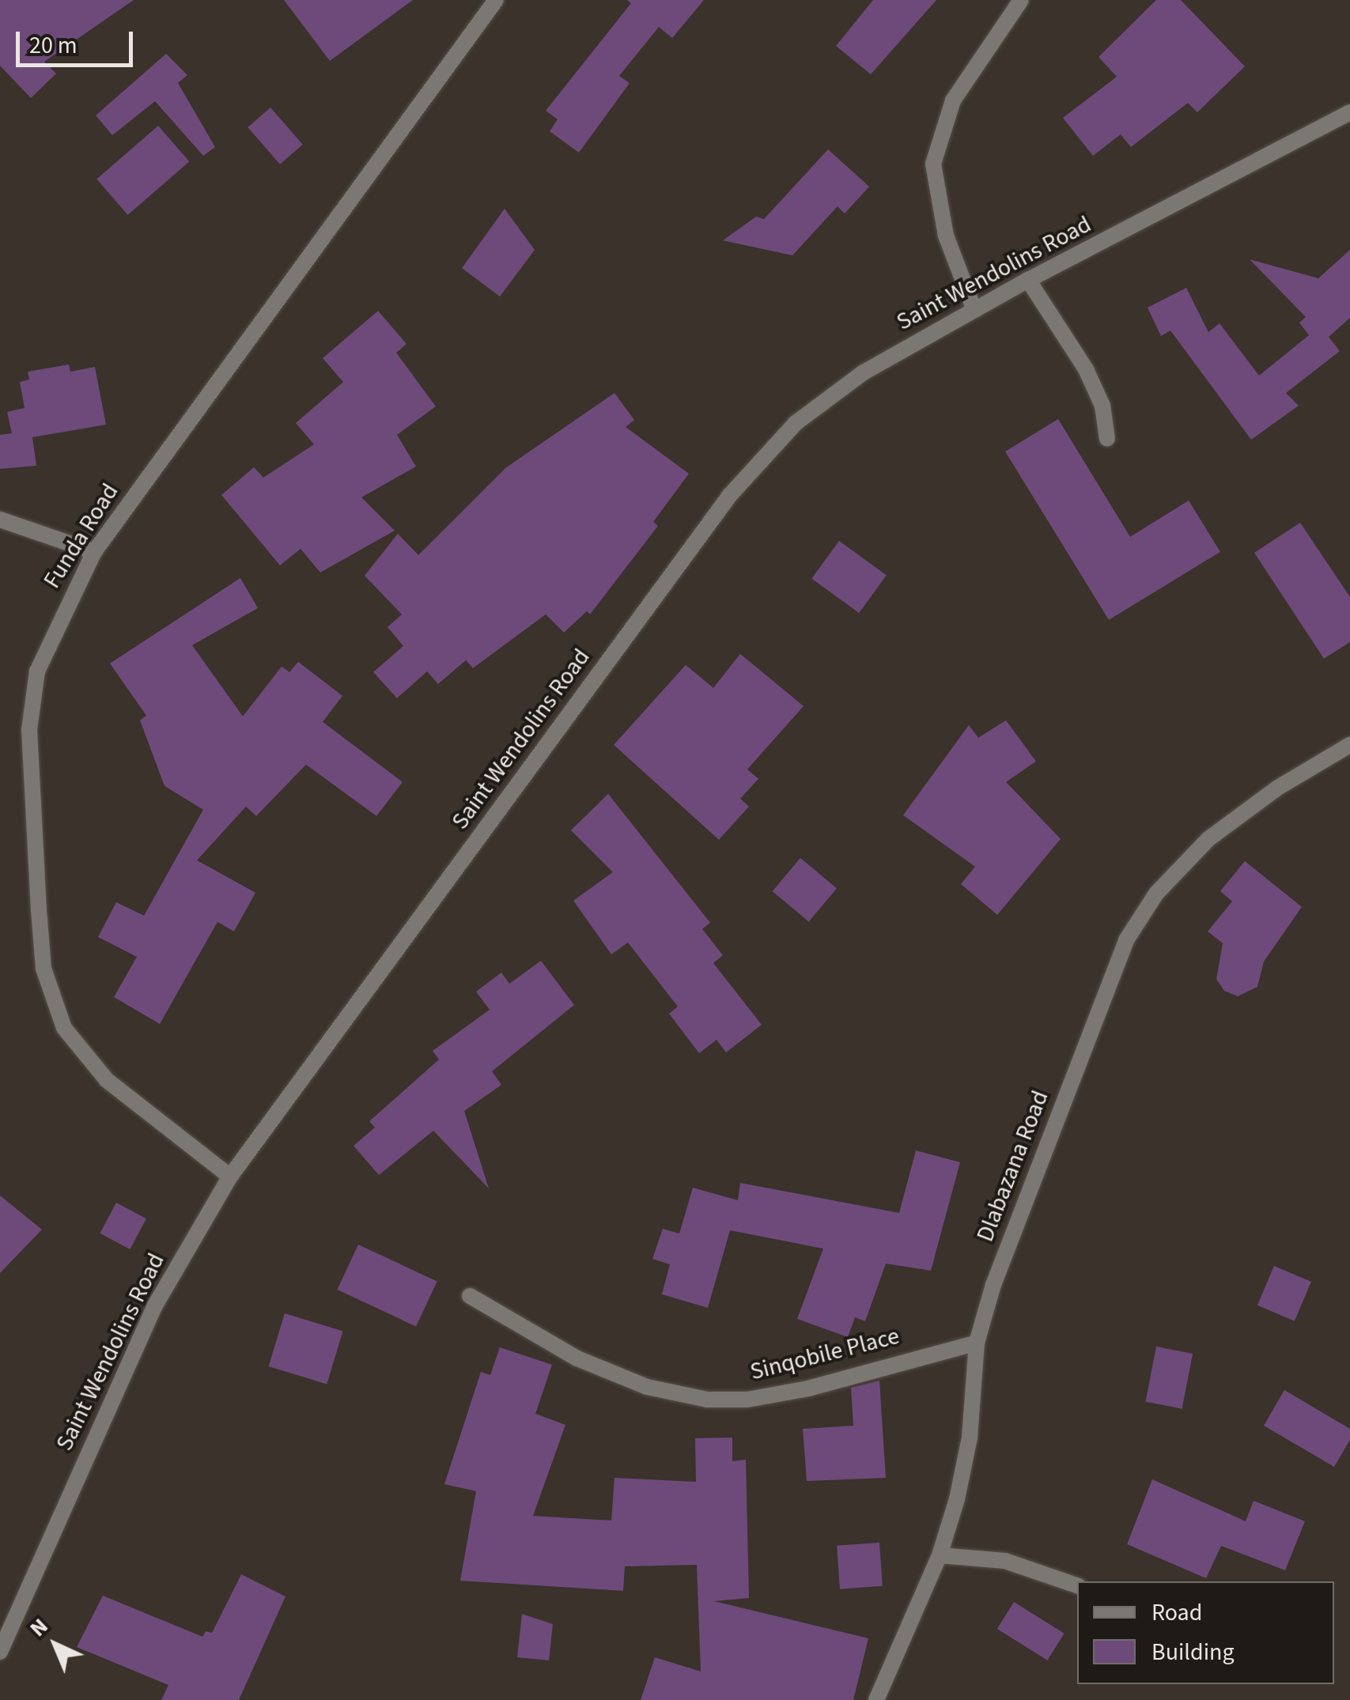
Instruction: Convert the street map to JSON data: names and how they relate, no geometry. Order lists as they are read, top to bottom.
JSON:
{
  "streets": {
    "street": [
      "Saint Wendolins Road",
      "Funda Road",
      "Dlabazana Road",
      "Sinqobile Place"
    ]
  },
  "crossings": [
    ["Saint Wendolins Road", "Funda Road"],
    ["Dlabazana Road", "Sinqobile Place"]
  ],
  "legend": ["Road", "Building"],
  "scale_bar": "20 m",
  "north": "top left"
}
